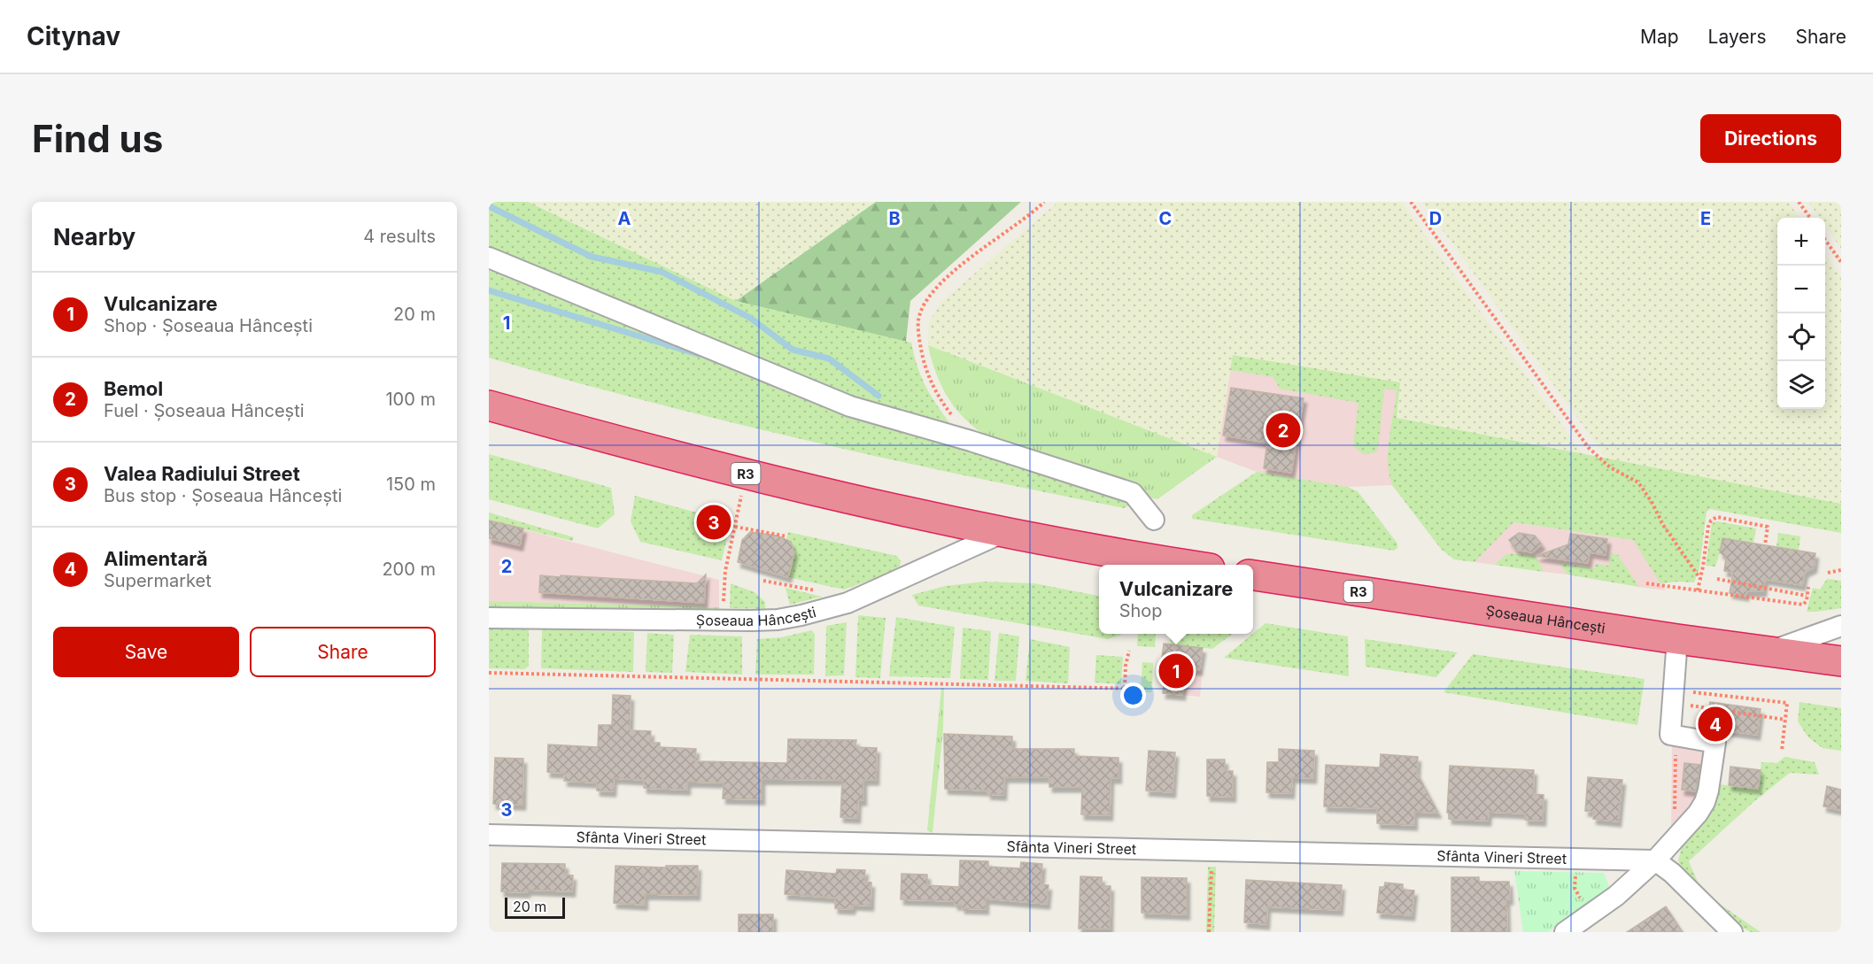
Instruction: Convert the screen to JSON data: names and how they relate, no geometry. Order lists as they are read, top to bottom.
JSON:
{
  "streets": {
    "highway": ["R3", "Șoseaua Hâncești"],
    "street": ["Sfânta Vineri Street"]
  },
  "crossings": [
    ["R3", "Șoseaua Hâncești"]
  ],
  "scale_bar": "20 m",
  "page": {
    "header": "Citynav",
    "nav": ["Map", "Layers", "Share"],
    "buttons": [
      "Directions",
      ["Save", "Share"]
    ],
    "title": "Find us",
    "heading": ["Nearby", "4 results"],
    "map_buttons": ["+", "−"],
    "list": [
      {
        "mark": "1",
        "name": "Vulcanizare",
        "note": "Shop · Șoseaua Hâncești",
        "value": "20 m"
      },
      {
        "mark": "2",
        "name": "Bemol",
        "note": "Fuel · Șoseaua Hâncești",
        "value": "100 m"
      },
      {
        "mark": "3",
        "name": "Valea Radiului Street",
        "note": "Bus stop · Șoseaua Hâncești",
        "value": "150 m"
      },
      {
        "mark": "4",
        "name": "Alimentară",
        "note": "Supermarket",
        "value": "200 m"
      }
    ],
    "pins": [
      "2",
      "3",
      "1",
      "4"
    ],
    "popup": ["Vulcanizare", "Shop"],
    "scale": "20 m"
  },
  "grid": {
    "columns": [
      "A",
      "B",
      "C",
      "D",
      "E"
    ],
    "rows": ["1", "2", "3"]
  }
}
